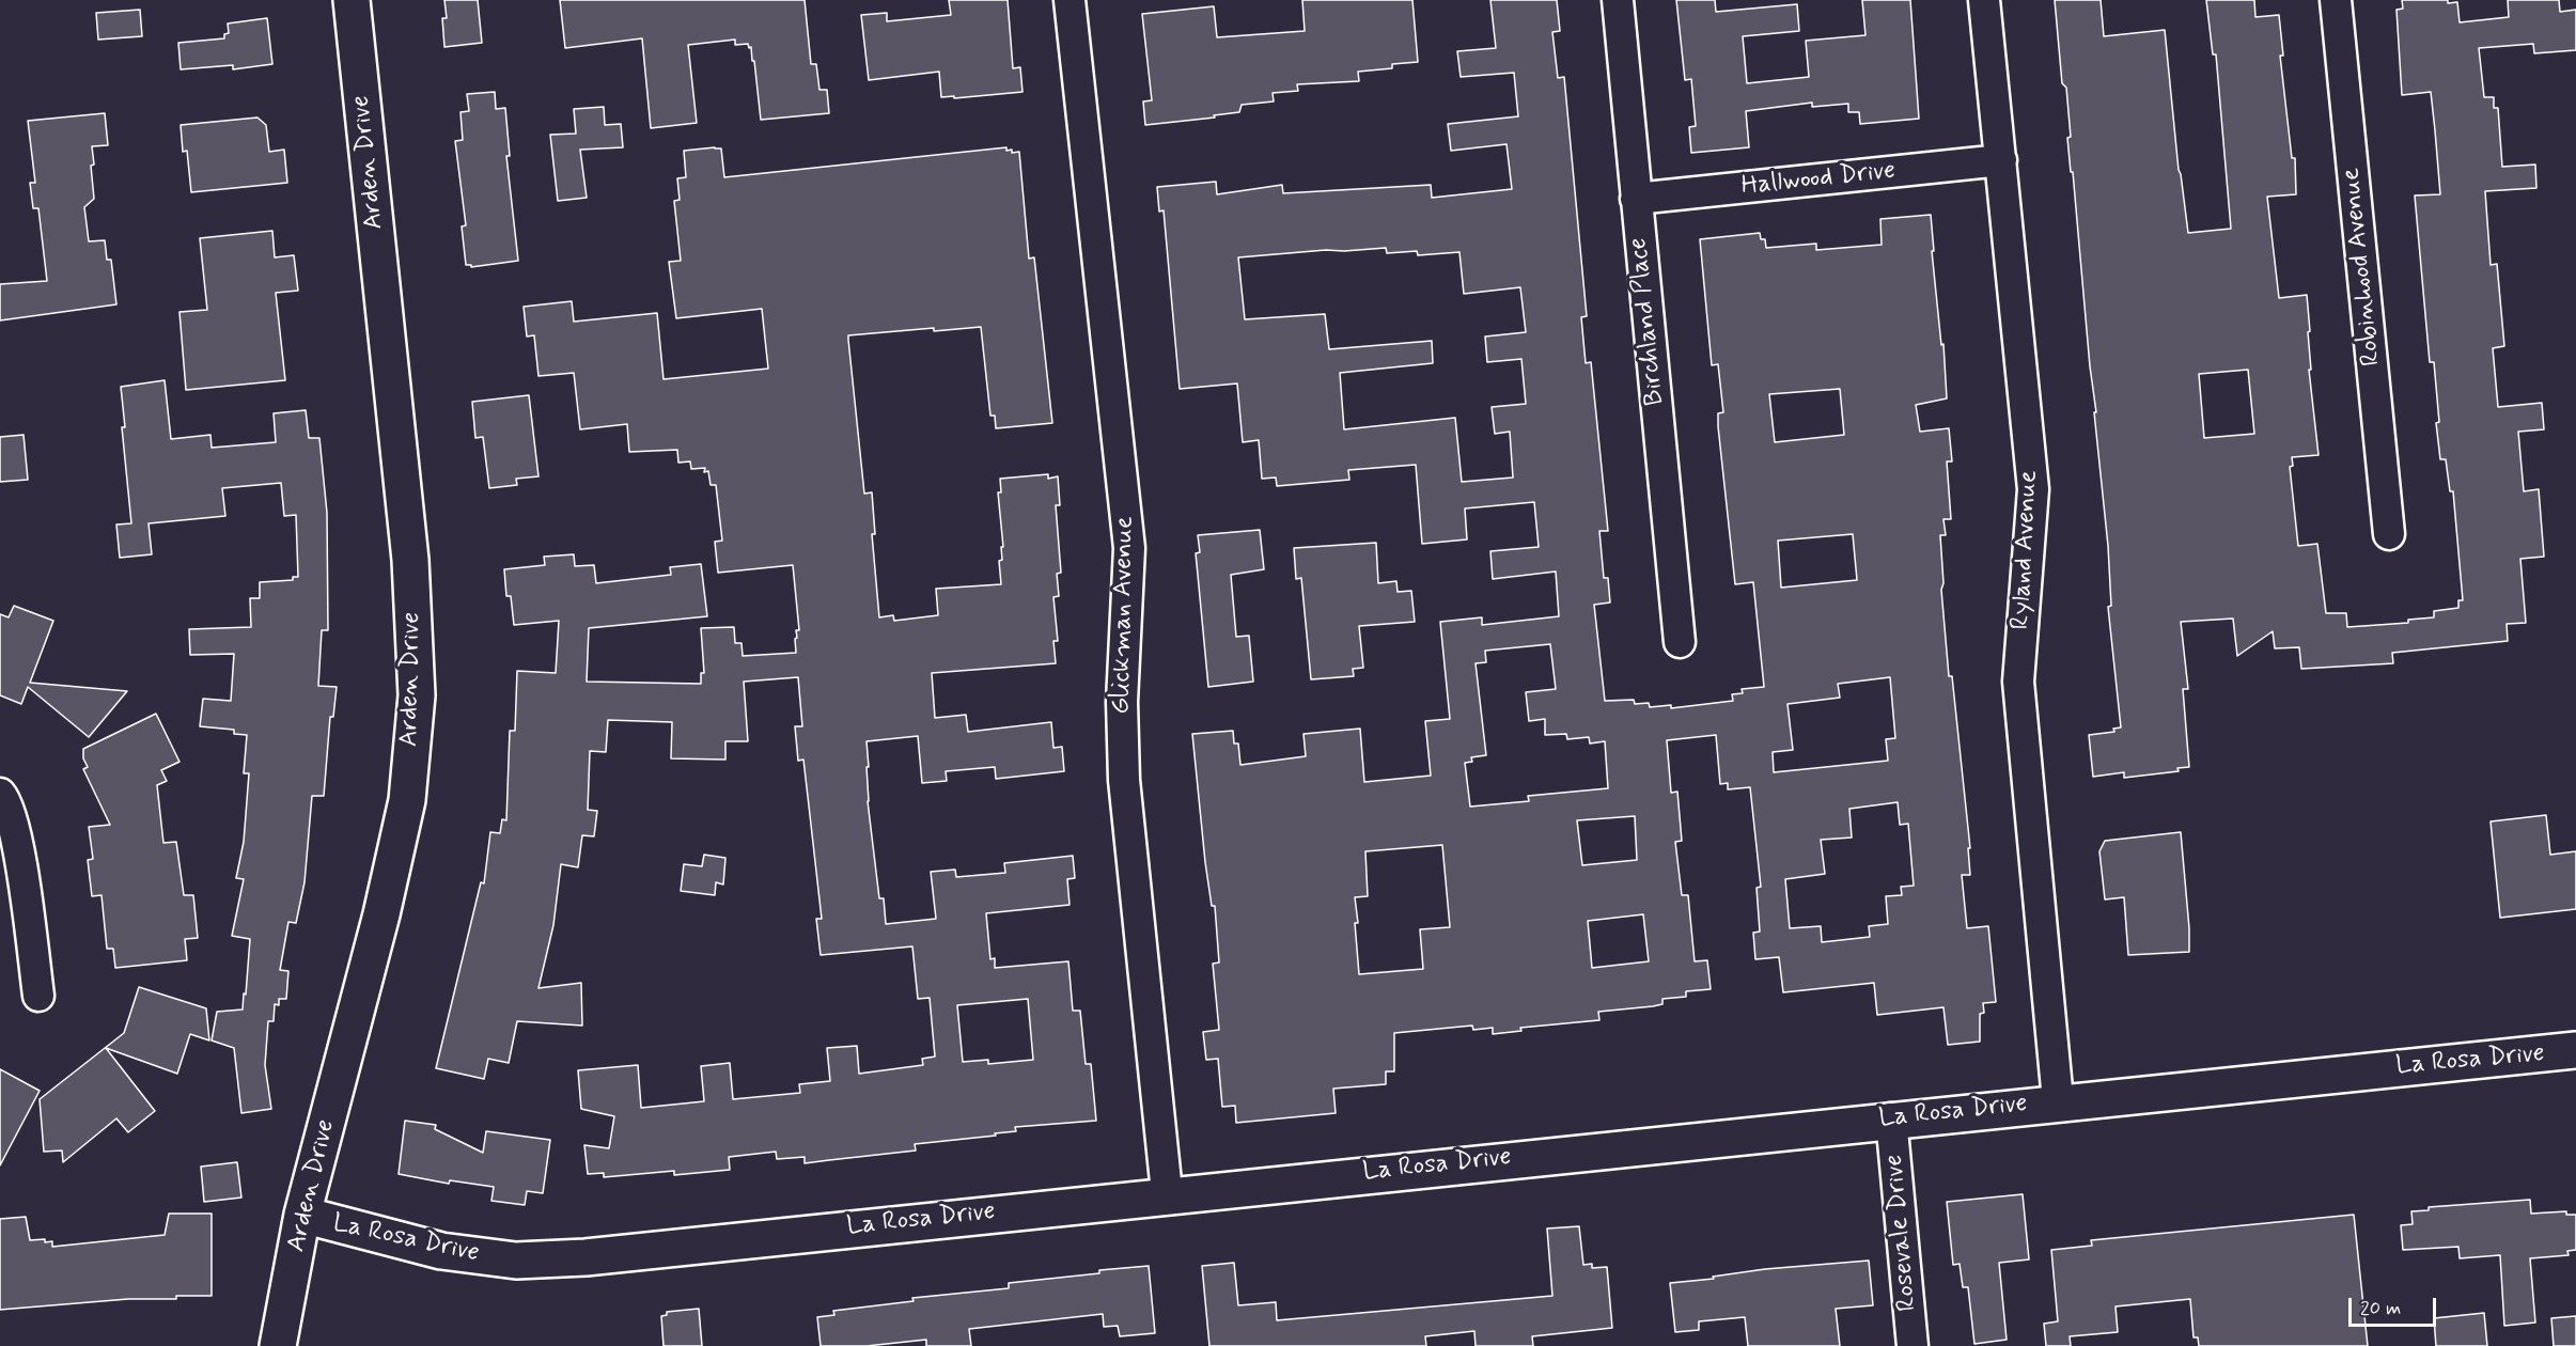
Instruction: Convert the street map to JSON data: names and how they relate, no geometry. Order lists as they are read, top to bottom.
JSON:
{
  "streets": {
    "street": [
      "Arden Drive",
      "Hallwood Drive",
      "Robinhood Avenue",
      "Birchland Place",
      "Ryland Avenue",
      "Glickman Avenue",
      "La Rosa Drive",
      "Rosevale Drive"
    ]
  },
  "crossings": [
    ["Arden Drive", "La Rosa Drive"],
    ["Hallwood Drive", "Birchland Place"],
    ["Hallwood Drive", "Ryland Avenue"],
    ["Ryland Avenue", "La Rosa Drive"],
    ["Glickman Avenue", "La Rosa Drive"],
    ["La Rosa Drive", "Rosevale Drive"]
  ],
  "scale_bar": "20 m"
}
